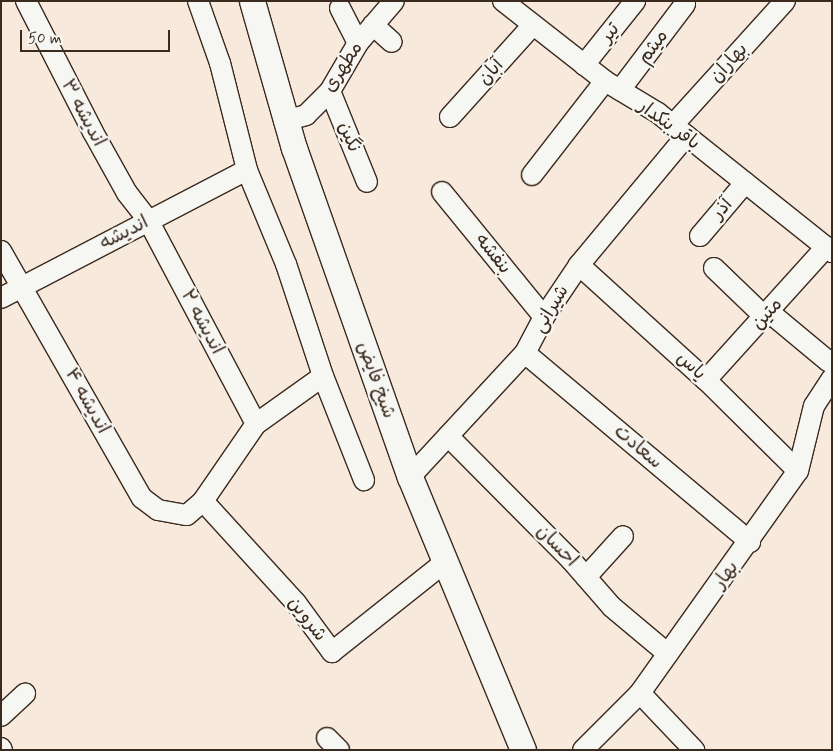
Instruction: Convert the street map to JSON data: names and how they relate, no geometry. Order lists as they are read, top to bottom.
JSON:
{
  "streets": {
    "street": [
      "تیر",
      "میثم",
      "بهاران",
      "مطهری",
      "آبان",
      "اندیشه ۳",
      "باقر بنکدار",
      "نگین",
      "آذر",
      "اندیشه",
      "بنفشه",
      "شیرانی",
      "متین",
      "اندیشه ۲",
      "یاس",
      "شیخ فایض",
      "اندیشه ۴",
      "سعادت",
      "احسان",
      "بهار",
      "شروین"
    ]
  },
  "crossings": [
    ["تیر", "باقر بنکدار"],
    ["میثم", "باقر بنکدار"],
    ["بهاران", "باقر بنکدار"],
    ["بهاران", "شیرانی"],
    ["مطهری", "نگین"],
    ["مطهری", "شیخ فایض"],
    ["آبان", "باقر بنکدار"],
    ["اندیشه ۳", "اندیشه"],
    ["اندیشه ۳", "اندیشه ۲"],
    ["باقر بنکدار", "آذر"],
    ["باقر بنکدار", "شیرانی"],
    ["باقر بنکدار", "متین"],
    ["اندیشه", "اندیشه ۲"],
    ["اندیشه", "اندیشه ۴"],
    ["بنفشه", "شیرانی"],
    ["شیرانی", "یاس"],
    ["شیرانی", "شیخ فایض"],
    ["شیرانی", "سعادت"],
    ["شیرانی", "احسان"],
    ["متین", "یاس"],
    ["یاس", "بهار"],
    ["شیخ فایض", "شروین"],
    ["اندیشه ۴", "شروین"],
    ["سعادت", "بهار"],
    ["احسان", "بهار"]
  ],
  "scale_bar": "50 m"
}
